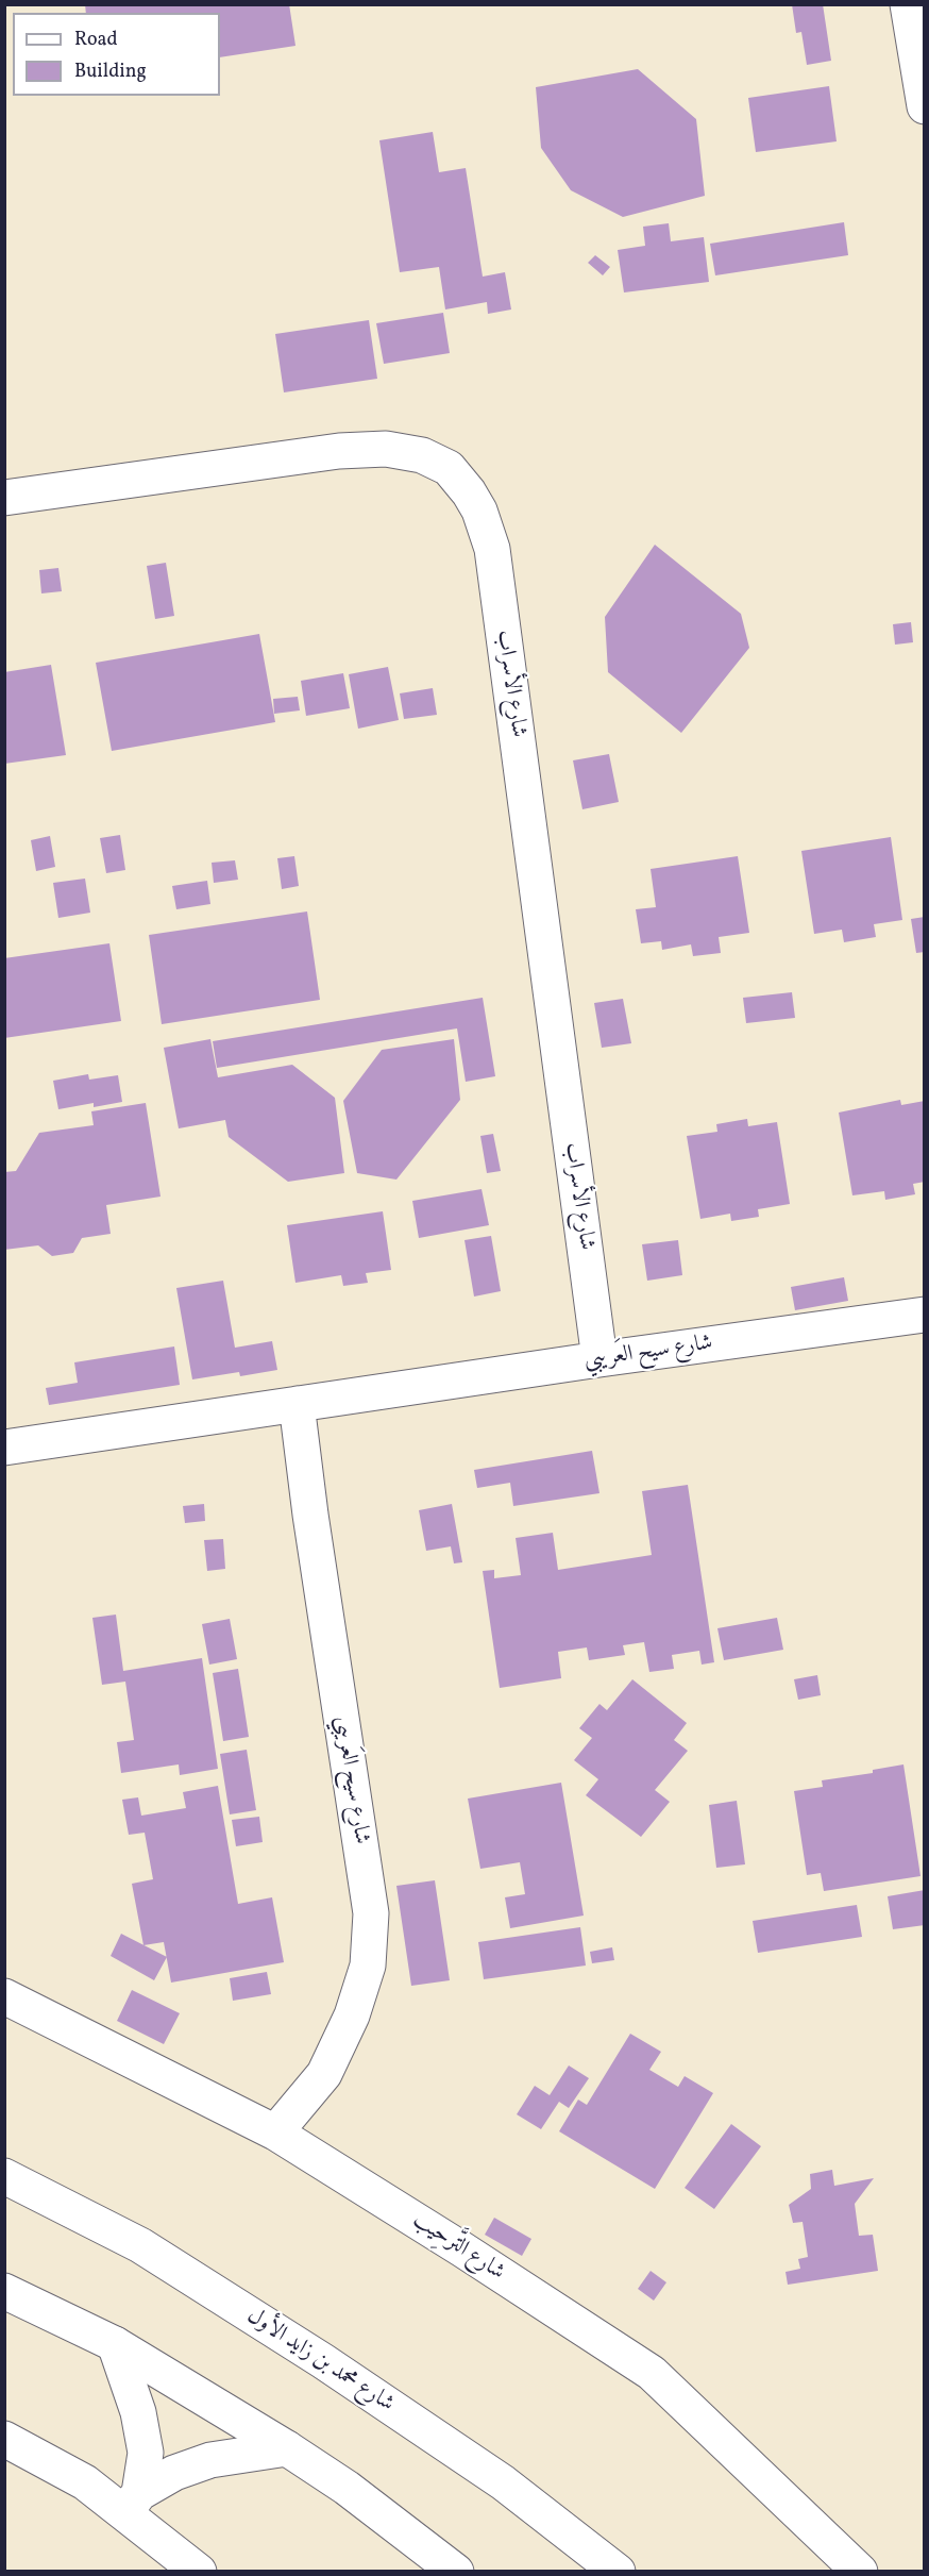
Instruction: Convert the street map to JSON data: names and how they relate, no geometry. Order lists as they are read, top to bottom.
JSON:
{
  "streets": {
    "street": [
      "شارع الأسراب",
      "شارع سيح العَريبي",
      "شارع التَّرحِيب",
      "شارع محمد بن زايد الأول"
    ]
  },
  "crossings": [
    ["شارع الأسراب", "شارع سيح العَريبي"],
    ["شارع سيح العَريبي", "شارع التَّرحِيب"]
  ],
  "legend": ["Road", "Building"]
}
